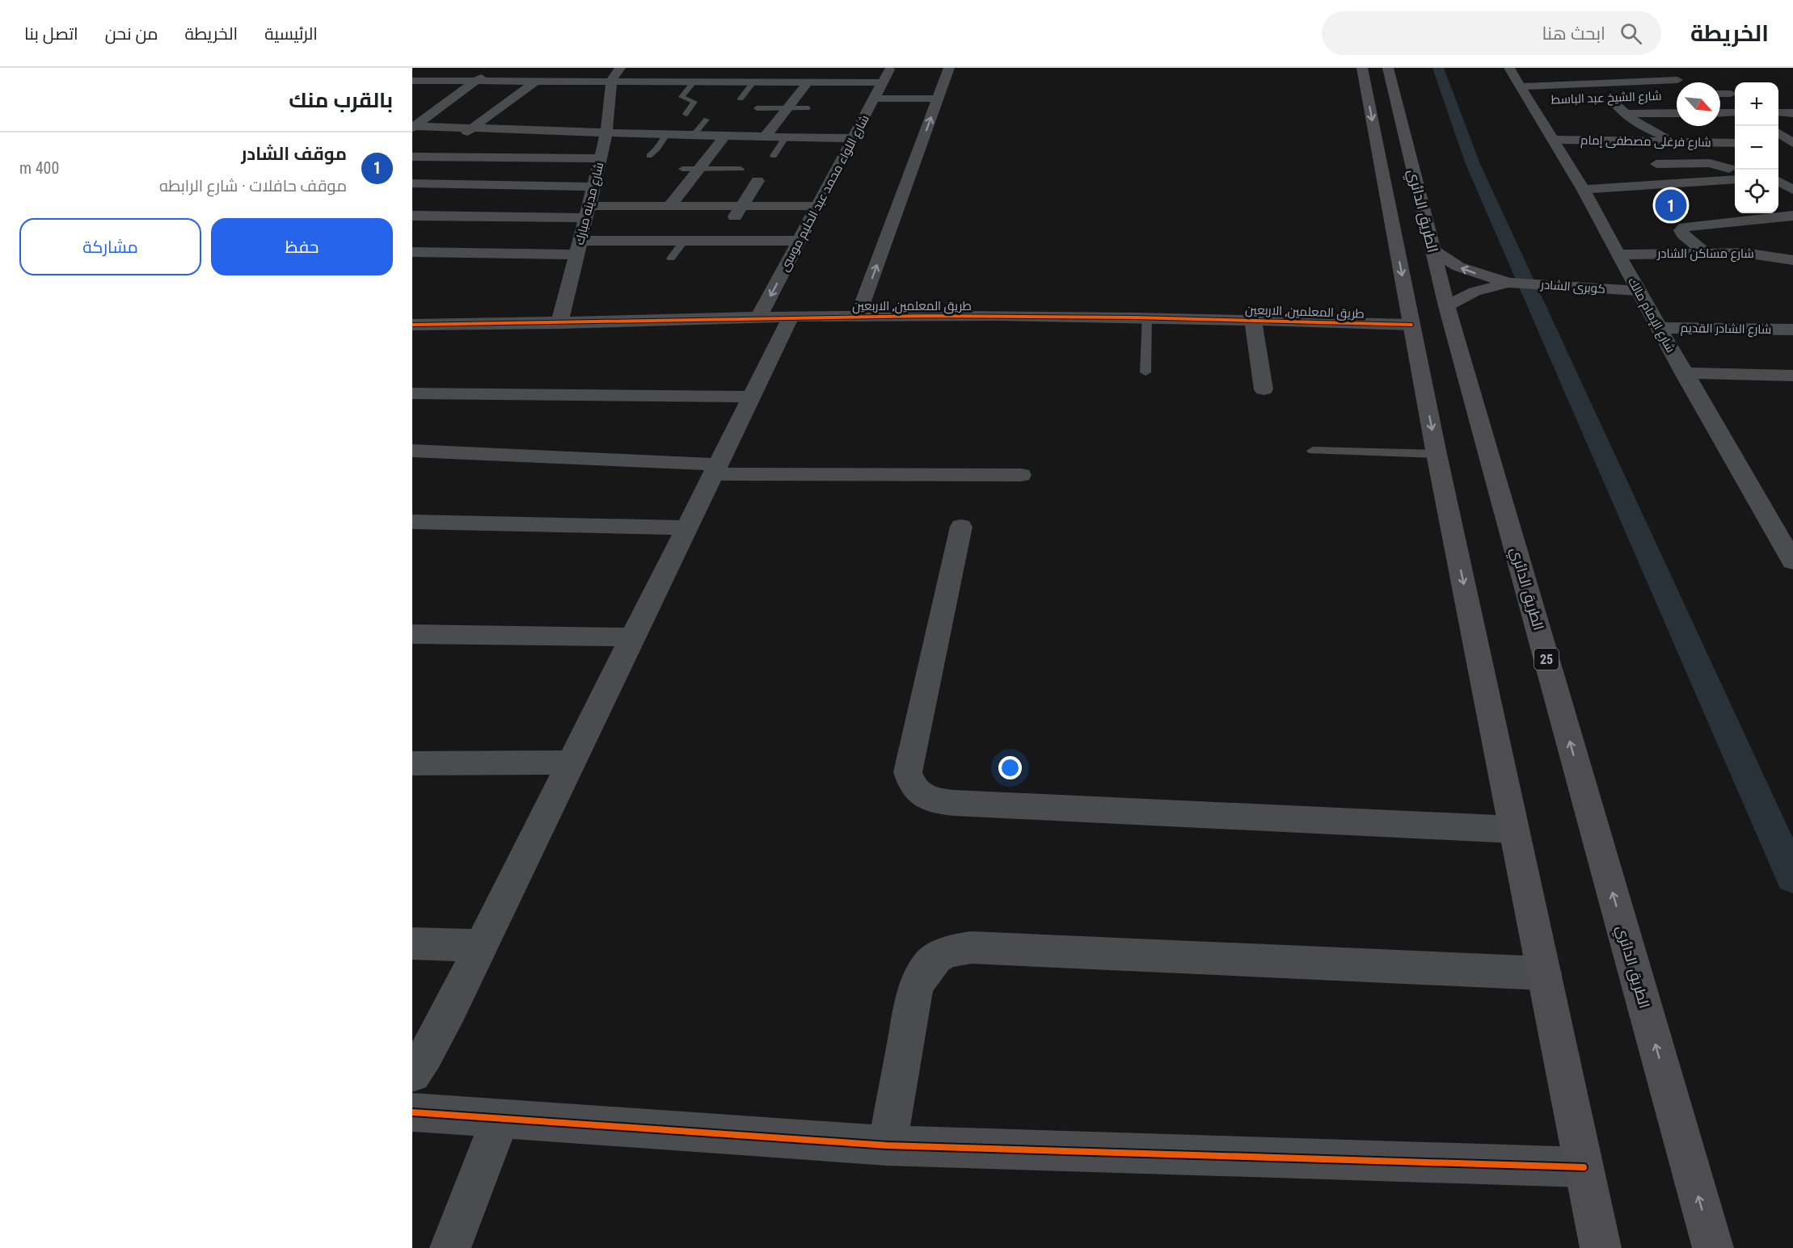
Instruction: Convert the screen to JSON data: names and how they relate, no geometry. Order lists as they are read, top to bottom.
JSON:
{
  "streets": {
    "highway": ["الطريق الدائري", "كوبرى الشادر", "25"],
    "street": [
      "شارع فرغلى مصطفى إمام",
      "شارع اللواء محمد عبد الحليم موسى",
      "شارع مدينه مبارك",
      "شارع مساكن الشادر",
      "طريق المعلمين, الاربعين",
      "شارع الإمام مالك",
      "شارع الشادر القديم"
    ]
  },
  "crossings": [
    ["شارع فرغلى مصطفى إمام", "شارع الإمام مالك"],
    ["شارع اللواء محمد عبد الحليم موسى", "طريق المعلمين, الاربعين"],
    ["شارع مدينه مبارك", "طريق المعلمين, الاربعين"],
    ["الطريق الدائري", "كوبرى الشادر"],
    ["الطريق الدائري", "طريق المعلمين, الاربعين"],
    ["شارع مساكن الشادر", "شارع الإمام مالك"],
    ["كوبرى الشادر", "شارع الإمام مالك"],
    ["شارع الإمام مالك", "شارع الشادر القديم"]
  ],
  "north": "bottom right",
  "page": {
    "header": "الخريطة",
    "search": "ابحث هنا",
    "nav": [
      "الرئيسية",
      "الخريطة",
      "من نحن",
      "اتصل بنا"
    ],
    "heading": "بالقرب منك",
    "map_buttons": ["+", "−"],
    "list": [
      {
        "mark": "1",
        "name": "موقف الشادر",
        "note": "موقف حافلات · شارع الرابطه",
        "value": "400 m"
      }
    ],
    "pins": "1",
    "buttons": ["حفظ", "مشاركة"]
  }
}
